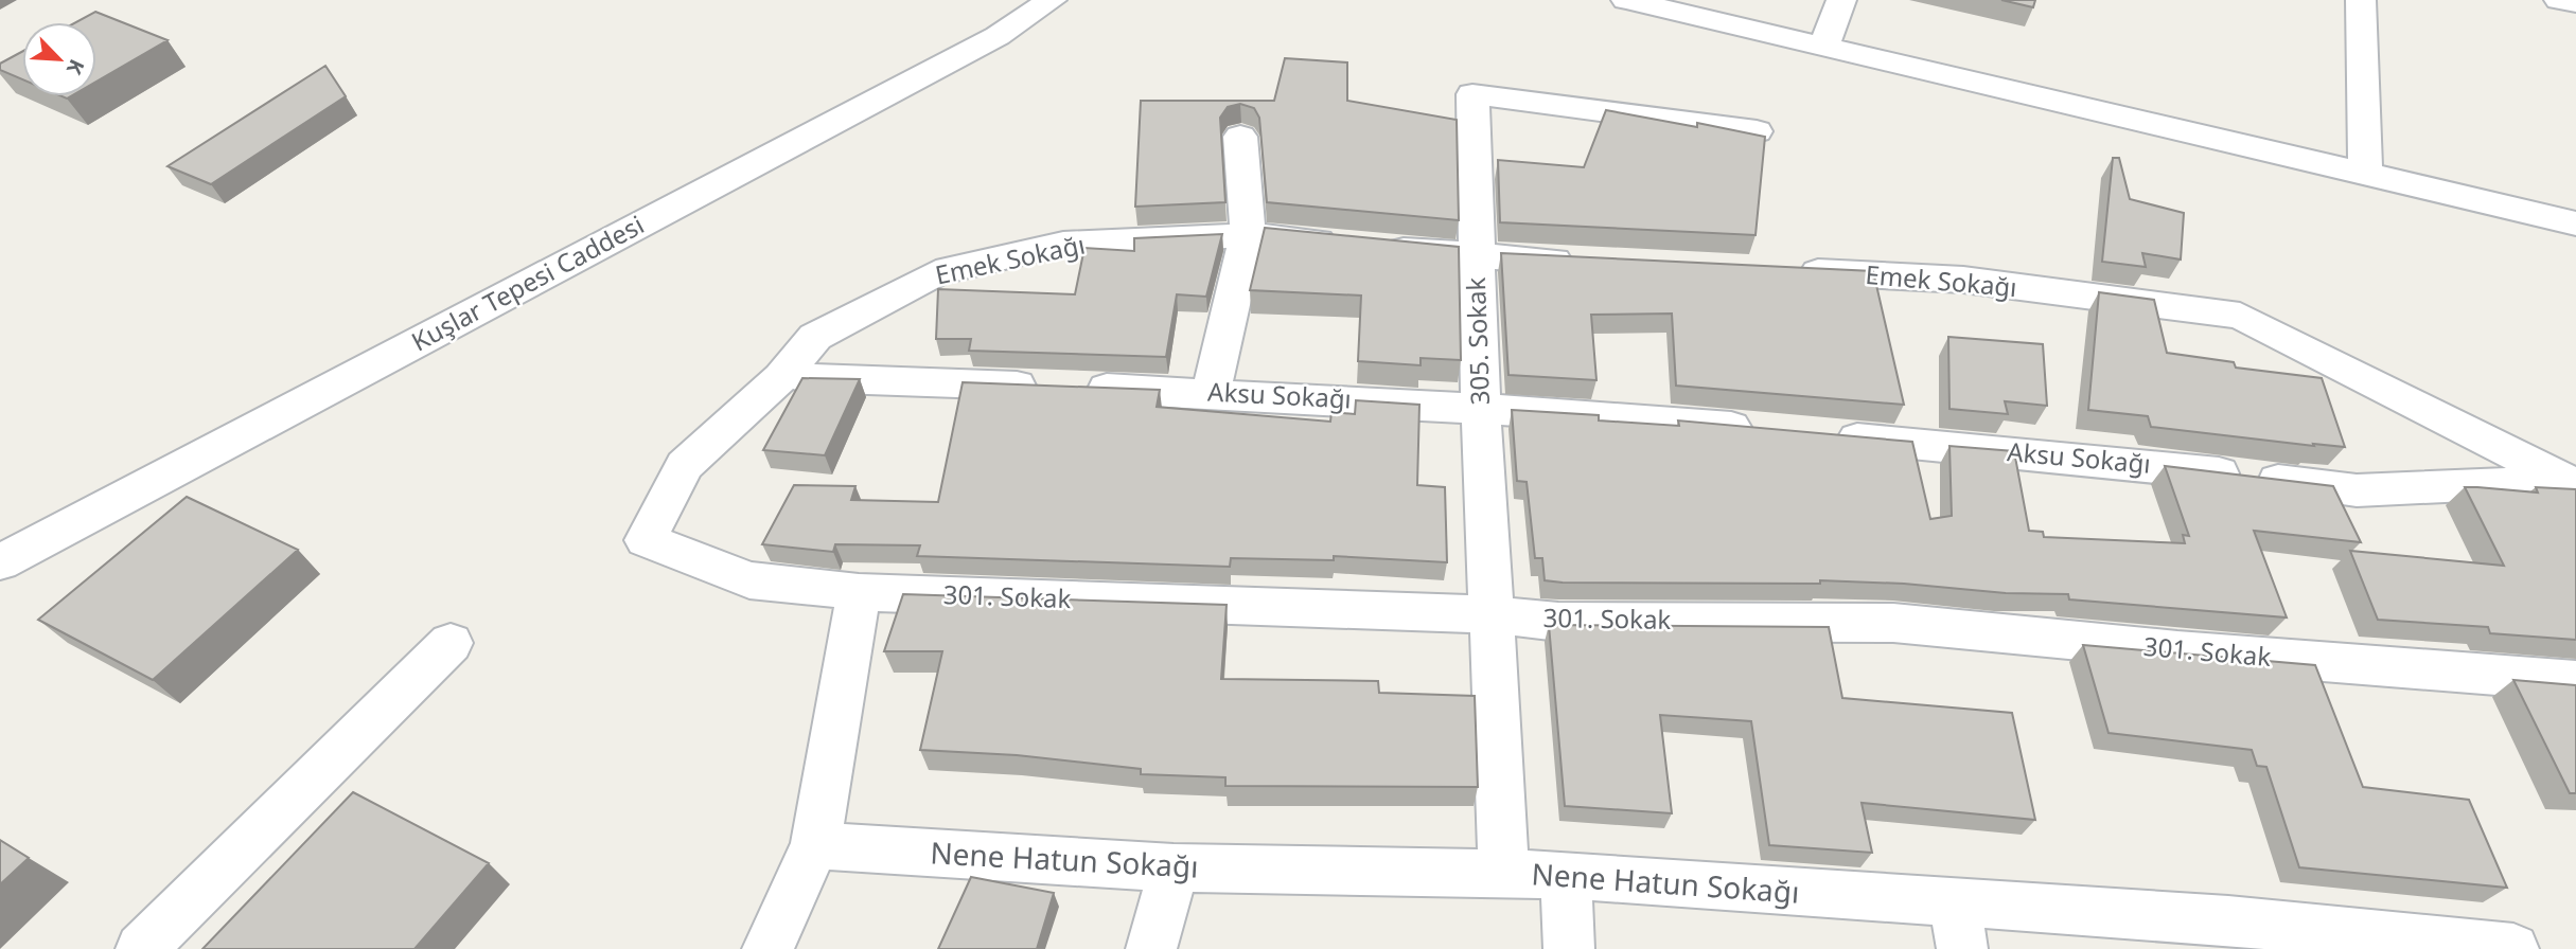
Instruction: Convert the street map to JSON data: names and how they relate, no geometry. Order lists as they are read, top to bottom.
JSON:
{
  "streets": {
    "street": [
      "Emek Sokağı",
      "Kuşlar Tepesi Caddesi",
      "305. Sokak",
      "Aksu Sokağı",
      "301. Sokak",
      "Nene Hatun Sokağı"
    ]
  },
  "crossings": [
    ["Emek Sokağı", "305. Sokak"],
    ["Emek Sokağı", "Aksu Sokağı"],
    ["Emek Sokağı", "301. Sokak"],
    ["305. Sokak", "Aksu Sokağı"],
    ["305. Sokak", "301. Sokak"],
    ["305. Sokak", "Nene Hatun Sokağı"]
  ],
  "north": "bottom right"
}
